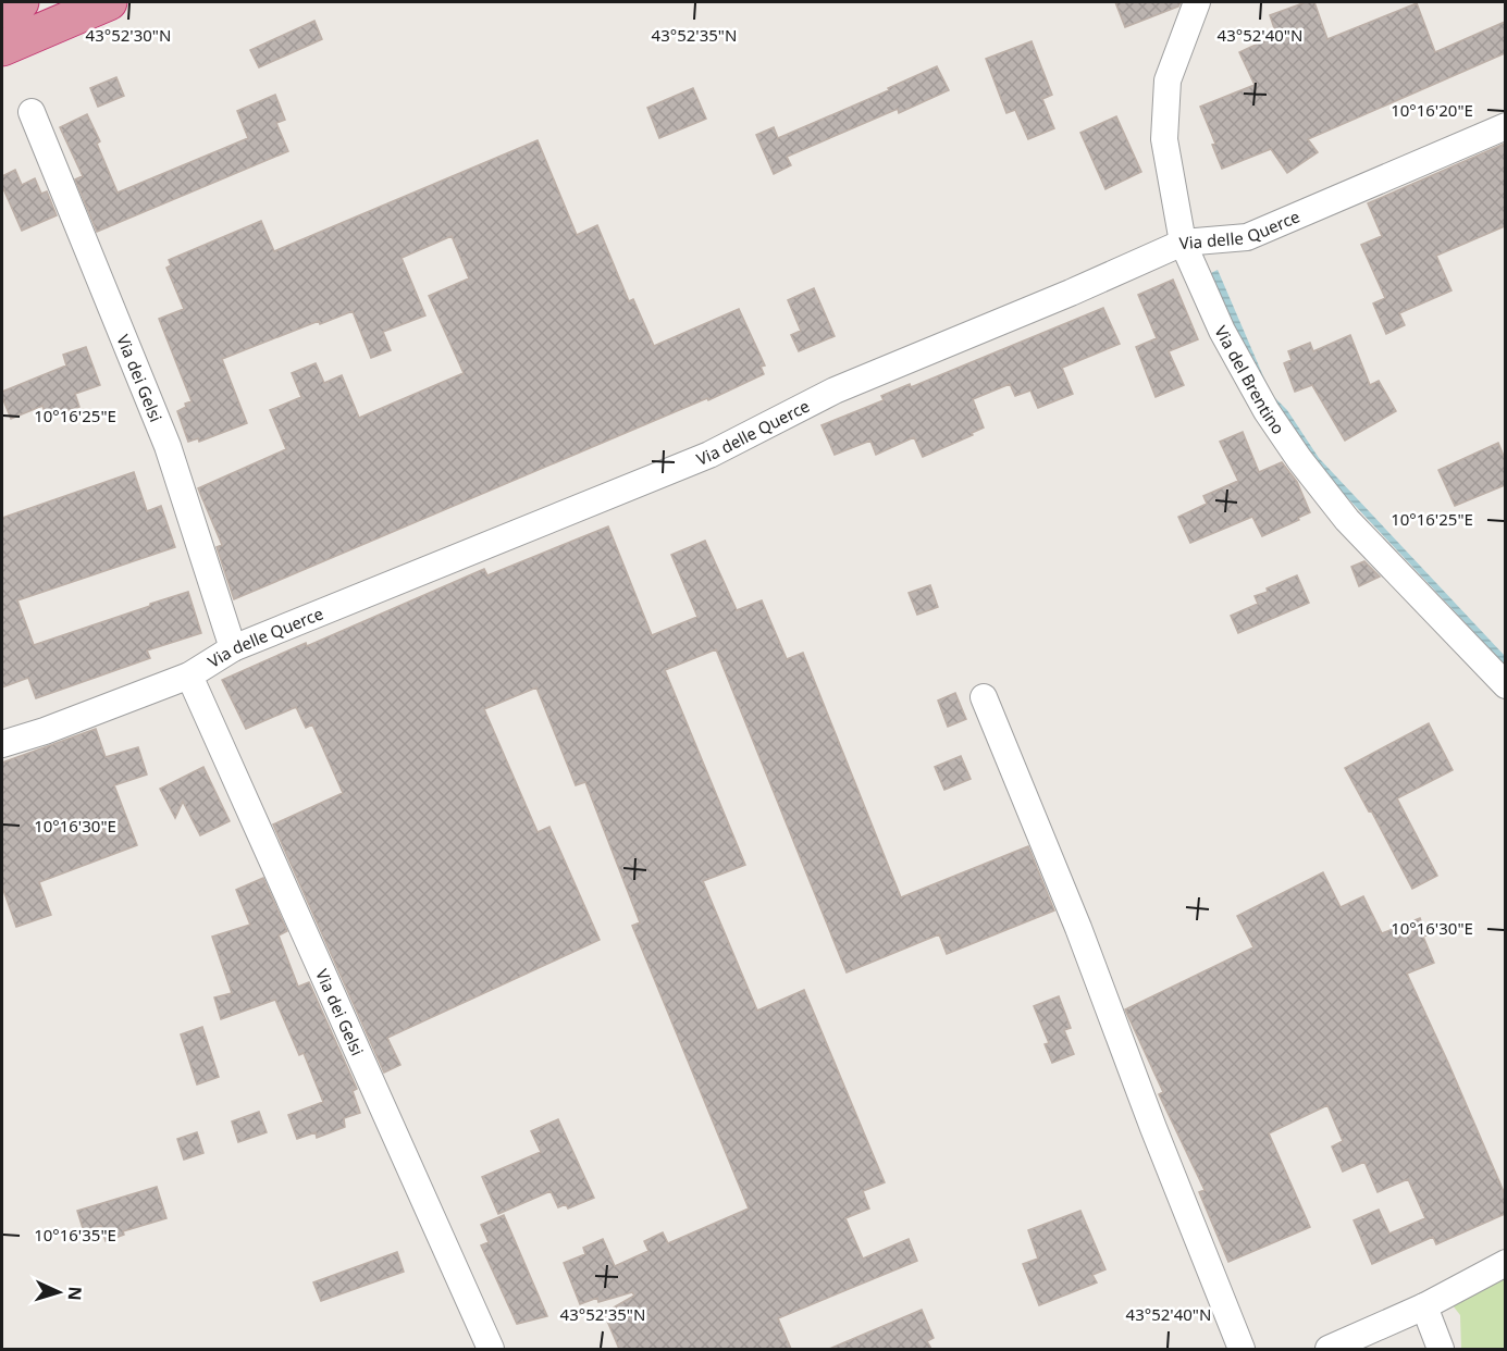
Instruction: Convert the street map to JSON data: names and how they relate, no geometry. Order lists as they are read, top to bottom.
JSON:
{
  "streets": {
    "street": ["Via delle Querce", "Via dei Gelsi", "Via del Brentino"]
  },
  "crossings": [
    ["Via delle Querce", "Via dei Gelsi"],
    ["Via delle Querce", "Via del Brentino"]
  ],
  "north": "right",
  "coordinates": [
    "43°52'30\"N",
    "43°52'35\"N",
    "43°52'40\"N",
    "10°16'20\"E",
    "10°16'25\"E",
    "10°16'30\"E",
    "10°16'35\"E"
  ]
}
